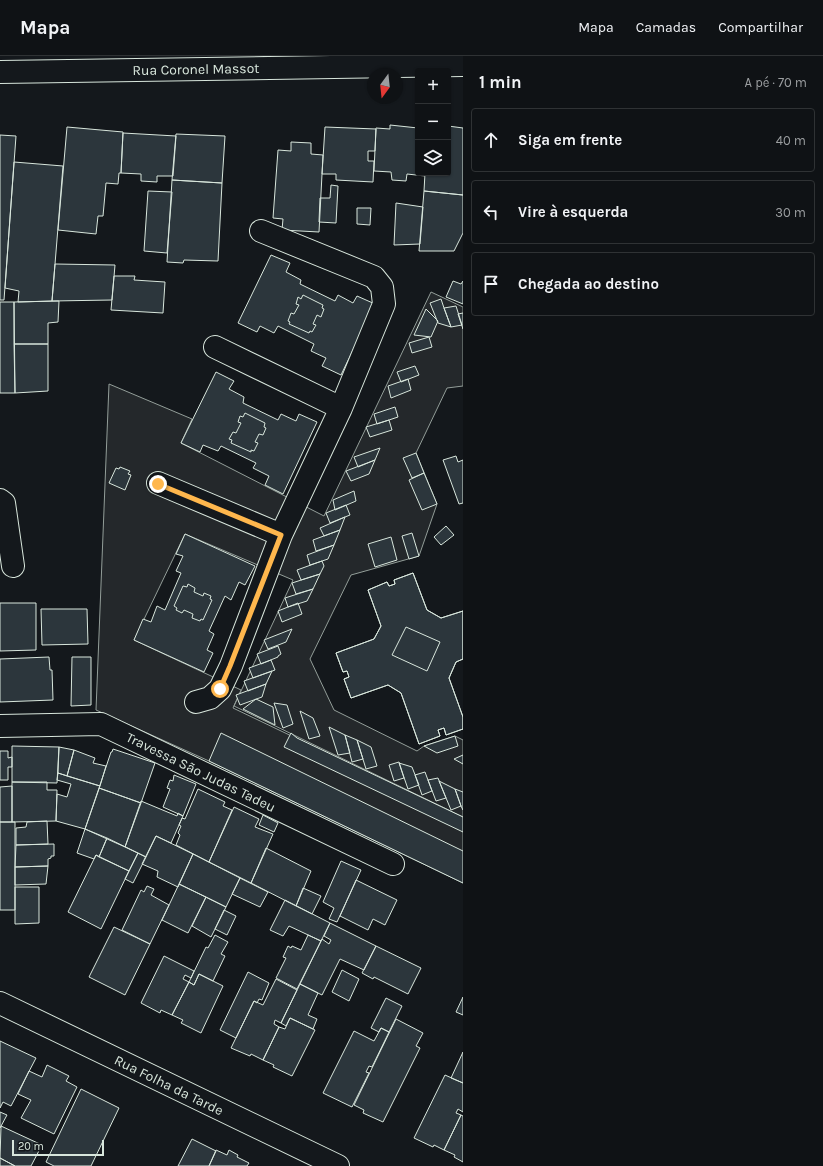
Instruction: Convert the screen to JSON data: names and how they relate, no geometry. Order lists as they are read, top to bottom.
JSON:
{
  "streets": {
    "street": ["Rua Coronel Massot", "Travessa São Judas Tadeu", "Rua Folha da Tarde"]
  },
  "scale_bar": "20 m",
  "north": "bottom",
  "page": {
    "header": "Mapa",
    "nav": ["Mapa", "Camadas", "Compartilhar"],
    "heading": ["1 min", "A pé · 70 m"],
    "map_buttons": ["+", "−"],
    "list": [
      ["Siga em frente", "40 m"],
      ["Vire à esquerda", "30 m"],
      "Chegada ao destino"
    ],
    "scale": "20 m"
  }
}
